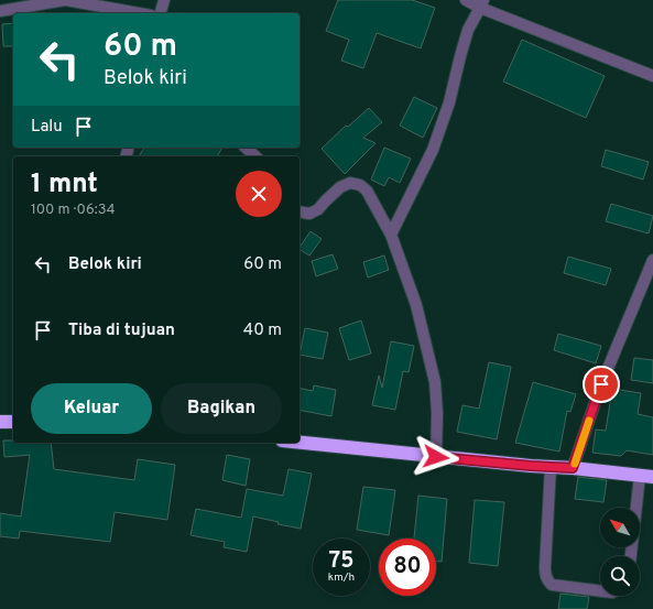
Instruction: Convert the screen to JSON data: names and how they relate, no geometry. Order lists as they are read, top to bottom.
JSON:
{
  "north": "top left",
  "page": {
    "turn": ["60 m", "Belok kiri"],
    "then": "Lalu",
    "heading": ["1 mnt", "100 m · 06:34"],
    "list": [
      {
        "name": "Belok kiri",
        "value": "60 m"
      },
      {
        "name": "Tiba di tujuan",
        "value": "40 m"
      }
    ],
    "buttons": ["Keluar", "Bagikan"],
    "speed": "75 km/h",
    "limit": "80"
  }
}
